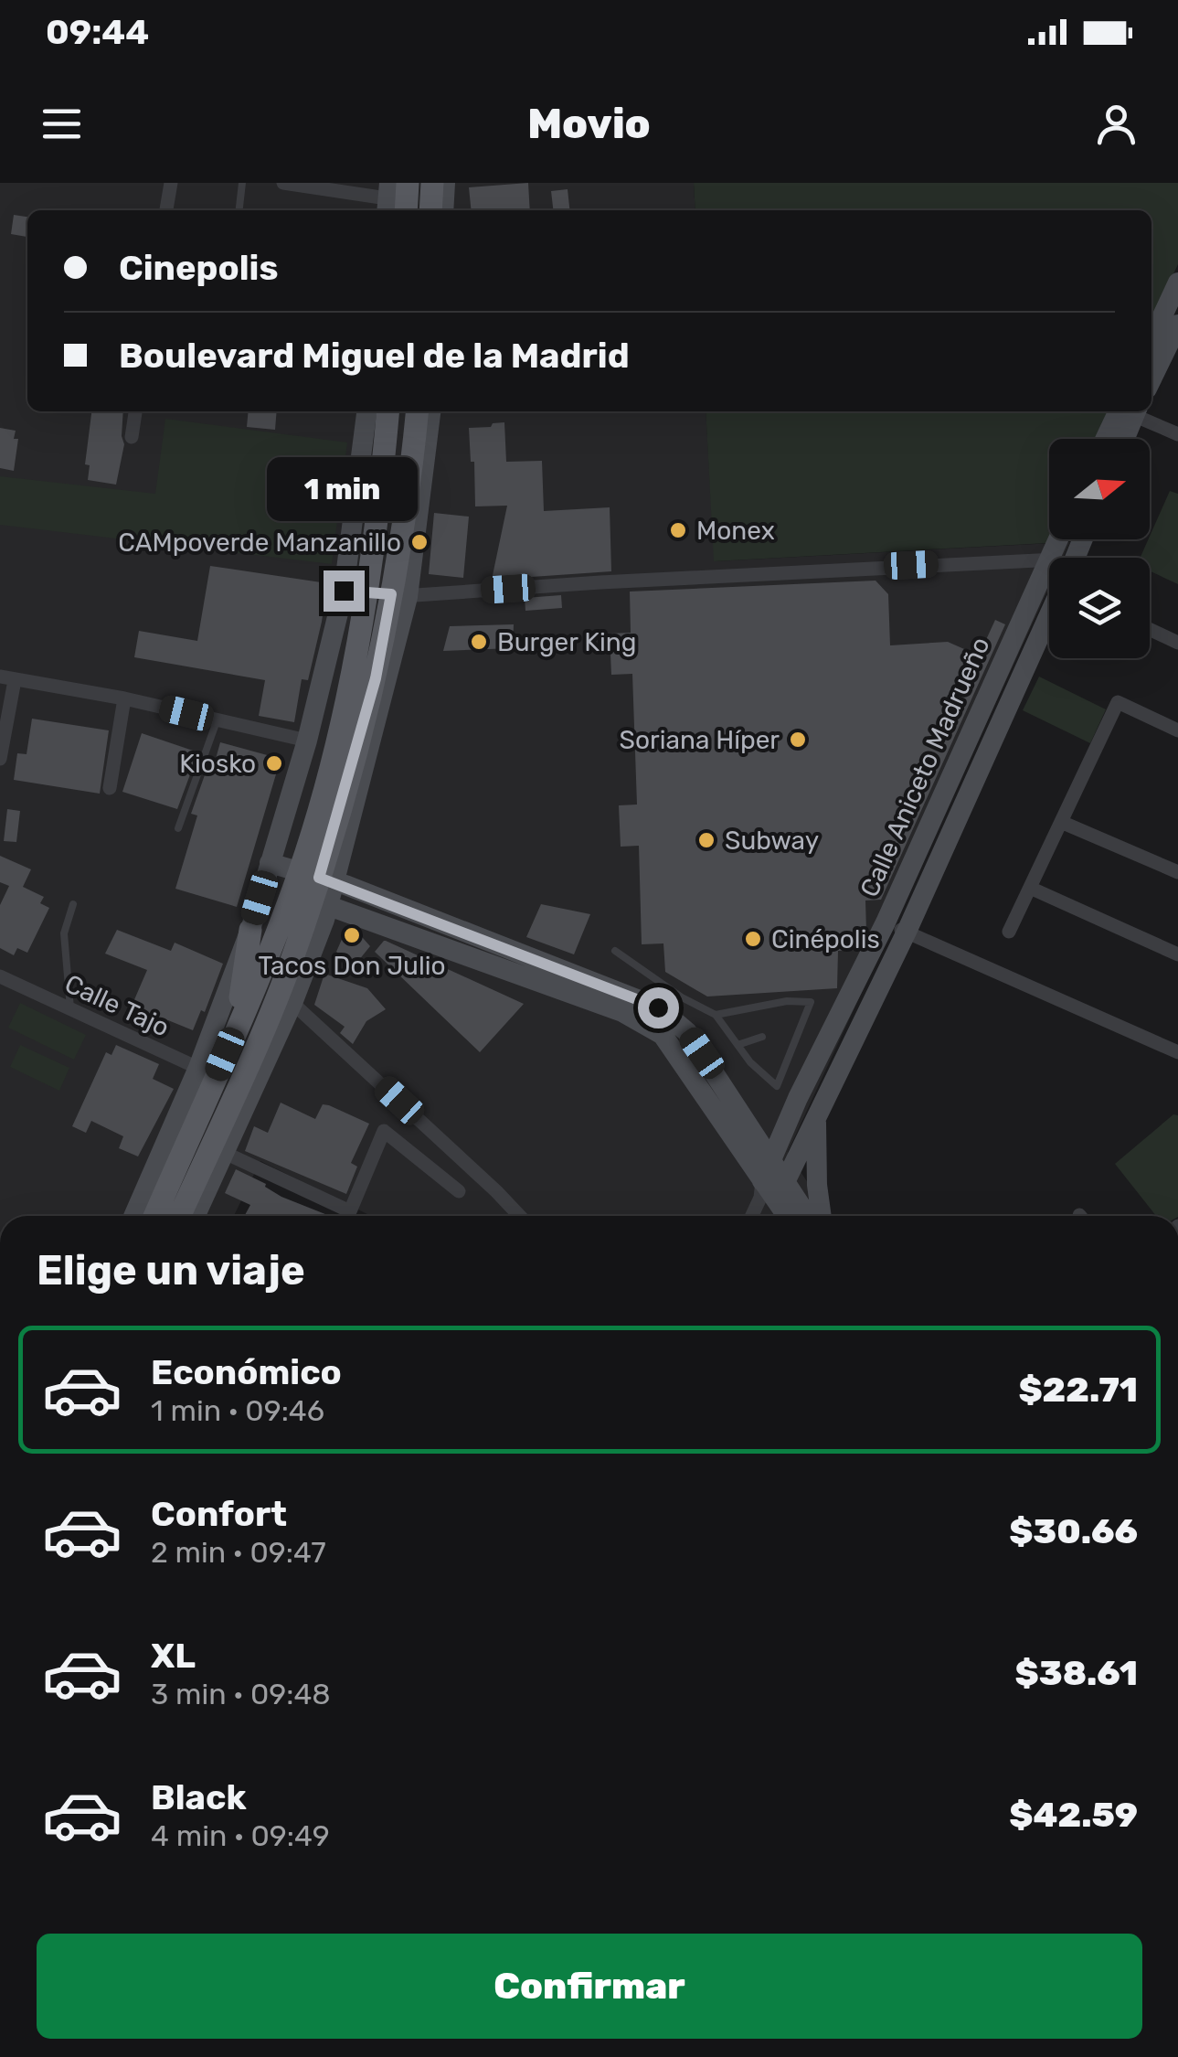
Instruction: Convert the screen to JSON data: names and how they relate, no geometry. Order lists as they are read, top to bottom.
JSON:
{
  "streets": {
    "main road": ["Calle Aniceto Madrueño"],
    "street": ["Calle Tajo"]
  },
  "places": [
    "Monex",
    "CAMpoverde Manzanillo",
    "Burger King",
    "Soriana Híper",
    "Kiosko",
    "Subway",
    "Tacos Don Julio",
    "Cinépolis"
  ],
  "north": "right",
  "page": {
    "status": "09:44",
    "header": "Movio",
    "banner": ["Cinepolis", "Boulevard Miguel de la Madrid"],
    "bubble": "1 min",
    "heading": "Elige un viaje",
    "list": [
      {
        "name": "Económico",
        "note": "1 min · 09:46",
        "value": "$22.71"
      },
      {
        "name": "Confort",
        "note": "2 min · 09:47",
        "value": "$30.66"
      },
      {
        "name": "XL",
        "note": "3 min · 09:48",
        "value": "$38.61"
      },
      {
        "name": "Black",
        "note": "4 min · 09:49",
        "value": "$42.59"
      }
    ],
    "buttons": "Confirmar"
  }
}
